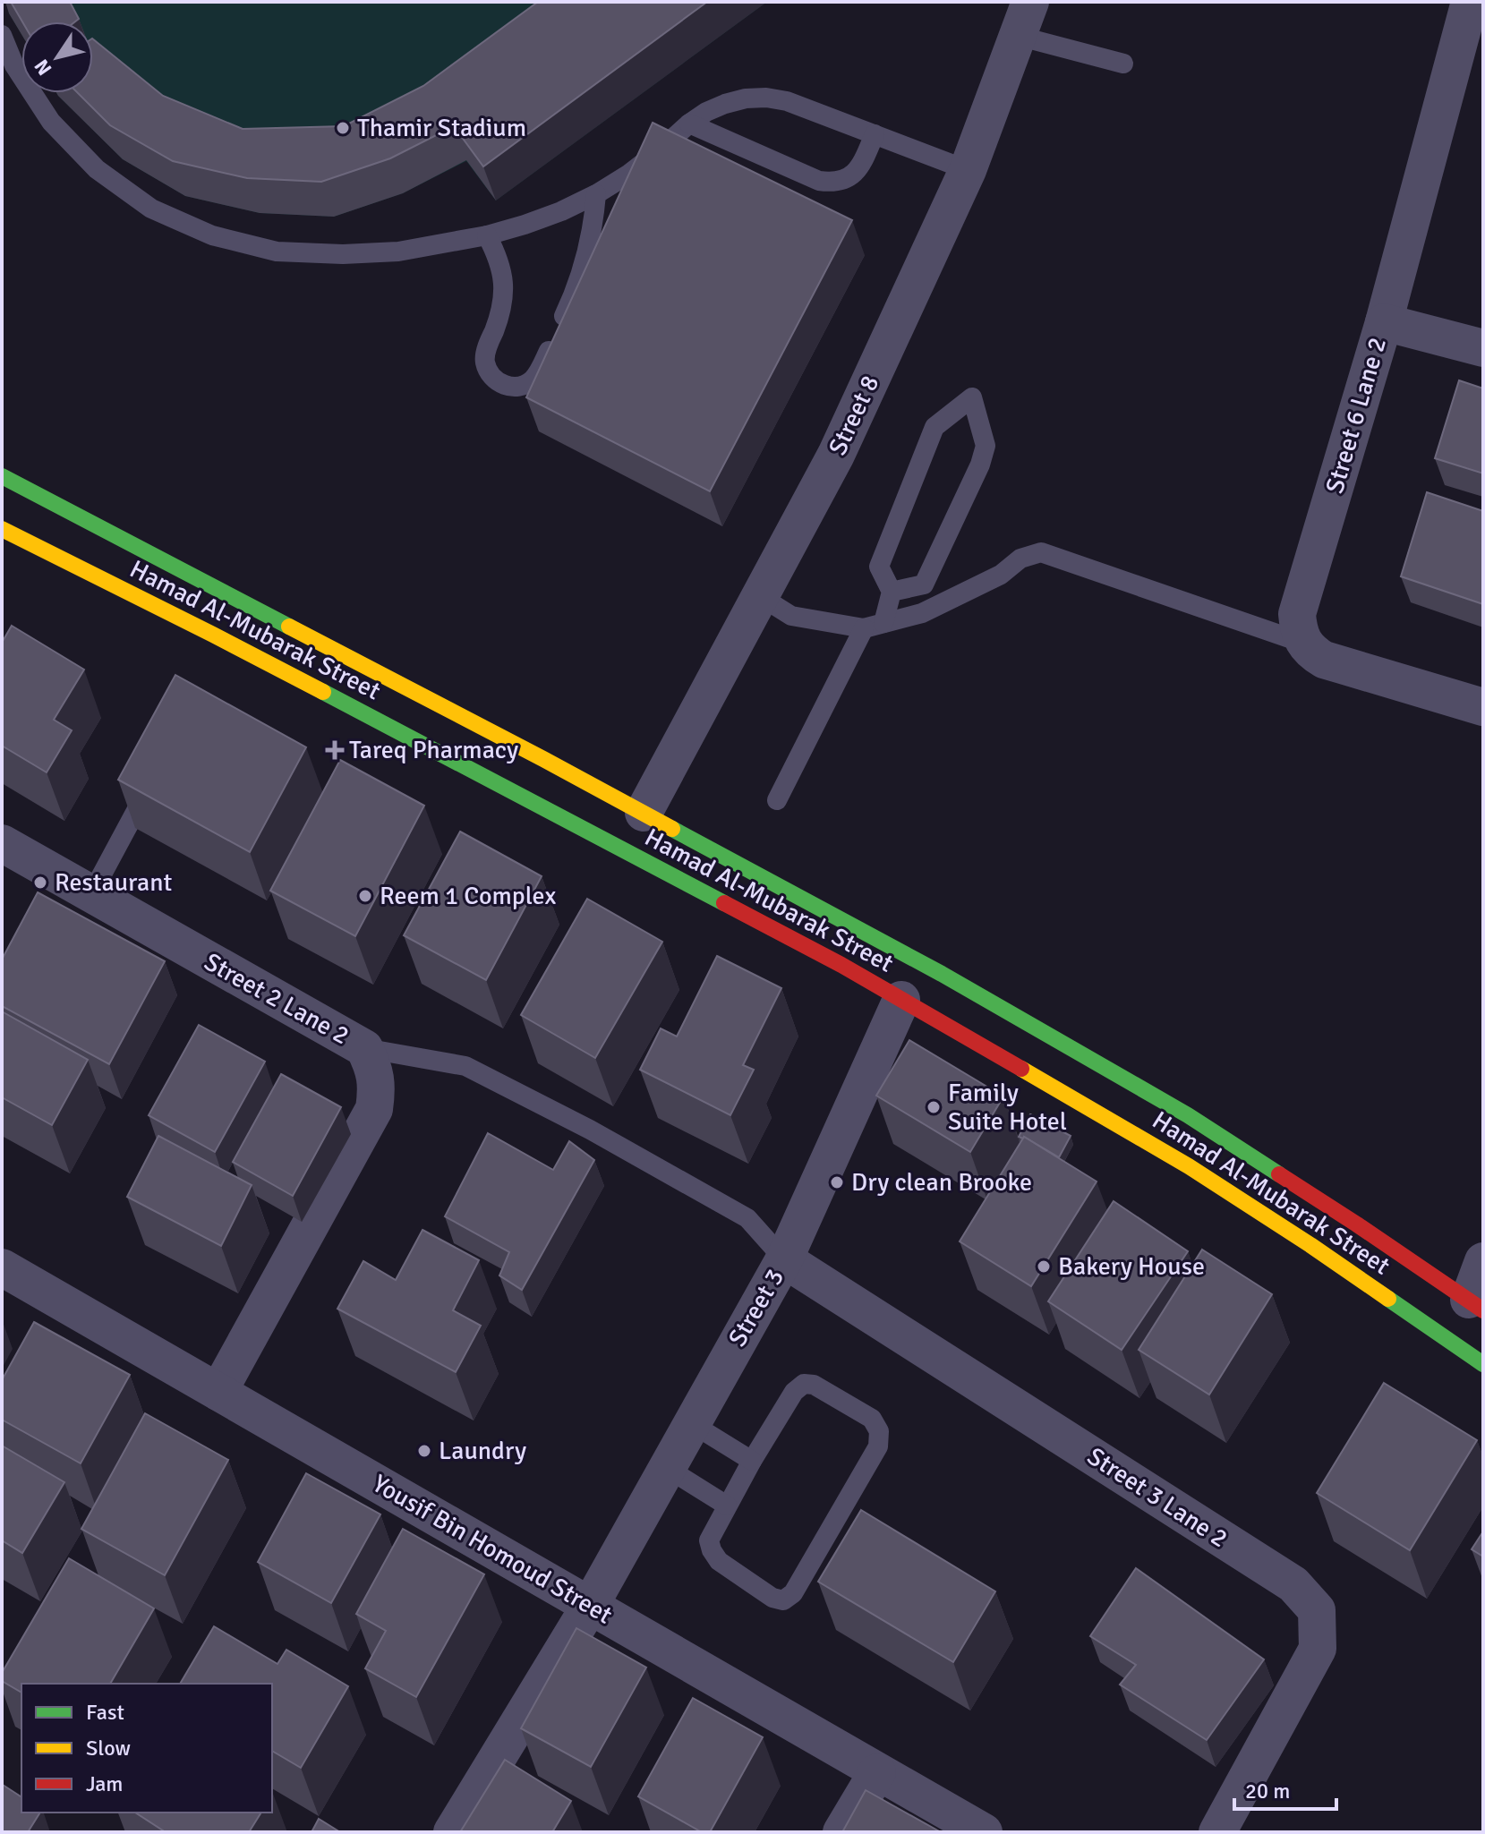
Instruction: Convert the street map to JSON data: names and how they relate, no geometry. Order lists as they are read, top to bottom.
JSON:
{
  "streets": {
    "main road": ["Hamad Al-Mubarak Street"],
    "street": [
      "Street 8",
      "Street 6 Lane 2",
      "Street 2 Lane 2",
      "Street 3",
      "Street 3 Lane 2",
      "Yousif Bin Homoud Street"
    ]
  },
  "crossings": [
    ["Street 8", "Hamad Al-Mubarak Street"],
    ["Hamad Al-Mubarak Street", "Street 3"],
    ["Street 2 Lane 2", "Yousif Bin Homoud Street"],
    ["Street 3", "Street 3 Lane 2"],
    ["Street 3", "Yousif Bin Homoud Street"]
  ],
  "places": {
    "other": [
      "Thamir Stadium",
      "Restaurant",
      "Reem 1 Complex",
      "Family Suite Hotel",
      "Dry clean Brooke",
      "Bakery House",
      "Laundry"
    ],
    "health": ["Tareq Pharmacy"]
  },
  "legend": ["Fast", "Slow", "Jam"],
  "scale_bar": "20 m",
  "north": "bottom left"
}
